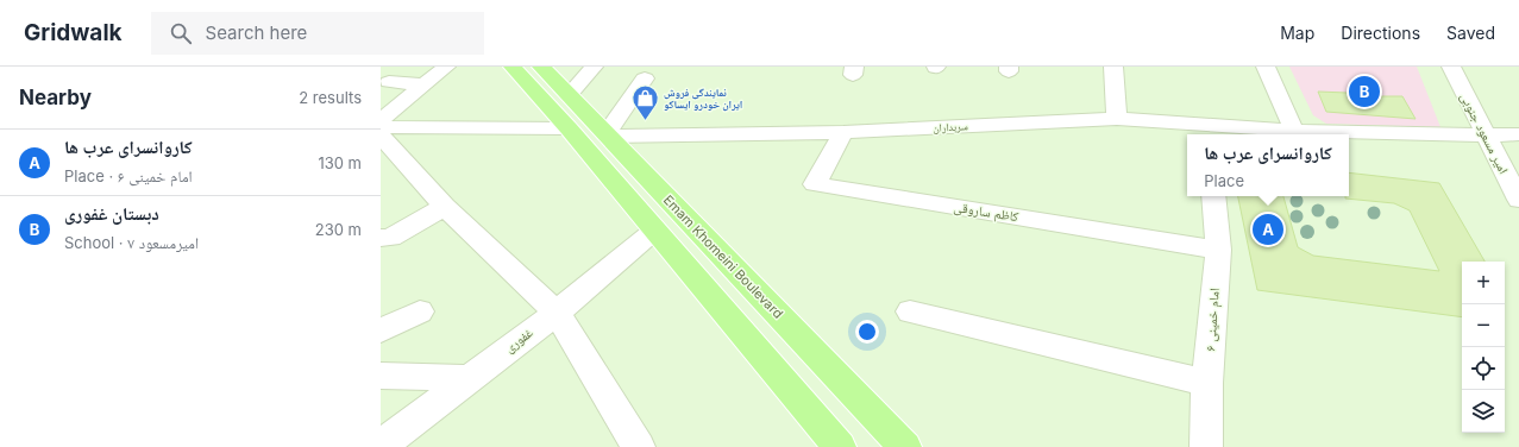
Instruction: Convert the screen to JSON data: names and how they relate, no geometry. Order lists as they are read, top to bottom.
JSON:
{
  "streets": {
    "main road": ["Emam Khomeini Boulevard"],
    "street": [
      "سربداران",
      "امیر مسعود جنوبی",
      "کاظم ساروقی",
      "امام خمینی ۶",
      "غفوری"
    ]
  },
  "crossings": [
    ["سربداران", "امیر مسعود جنوبی"],
    ["سربداران", "کاظم ساروقی"],
    ["سربداران", "Emam Khomeini Boulevard"],
    ["کاظم ساروقی", "امام خمینی ۶"],
    ["Emam Khomeini Boulevard", "غفوری"]
  ],
  "places": {
    "shop": ["نمایندگی فروش ایران خودرو ایساکو"]
  },
  "page": {
    "header": "Gridwalk",
    "search": "Search here",
    "nav": ["Map", "Directions", "Saved"],
    "heading": ["Nearby", "2 results"],
    "pins": ["B", "A"],
    "list": [
      {
        "mark": "A",
        "name": "کاروانسرای عرب ها",
        "note": "Place · امام خمینی ۶",
        "value": "130 m"
      },
      {
        "mark": "B",
        "name": "دبستان غفوری",
        "note": "School · امیرمسعود ۷",
        "value": "230 m"
      }
    ],
    "popup": ["کاروانسرای عرب ها", "Place"],
    "map_buttons": ["+", "−"]
  }
}
